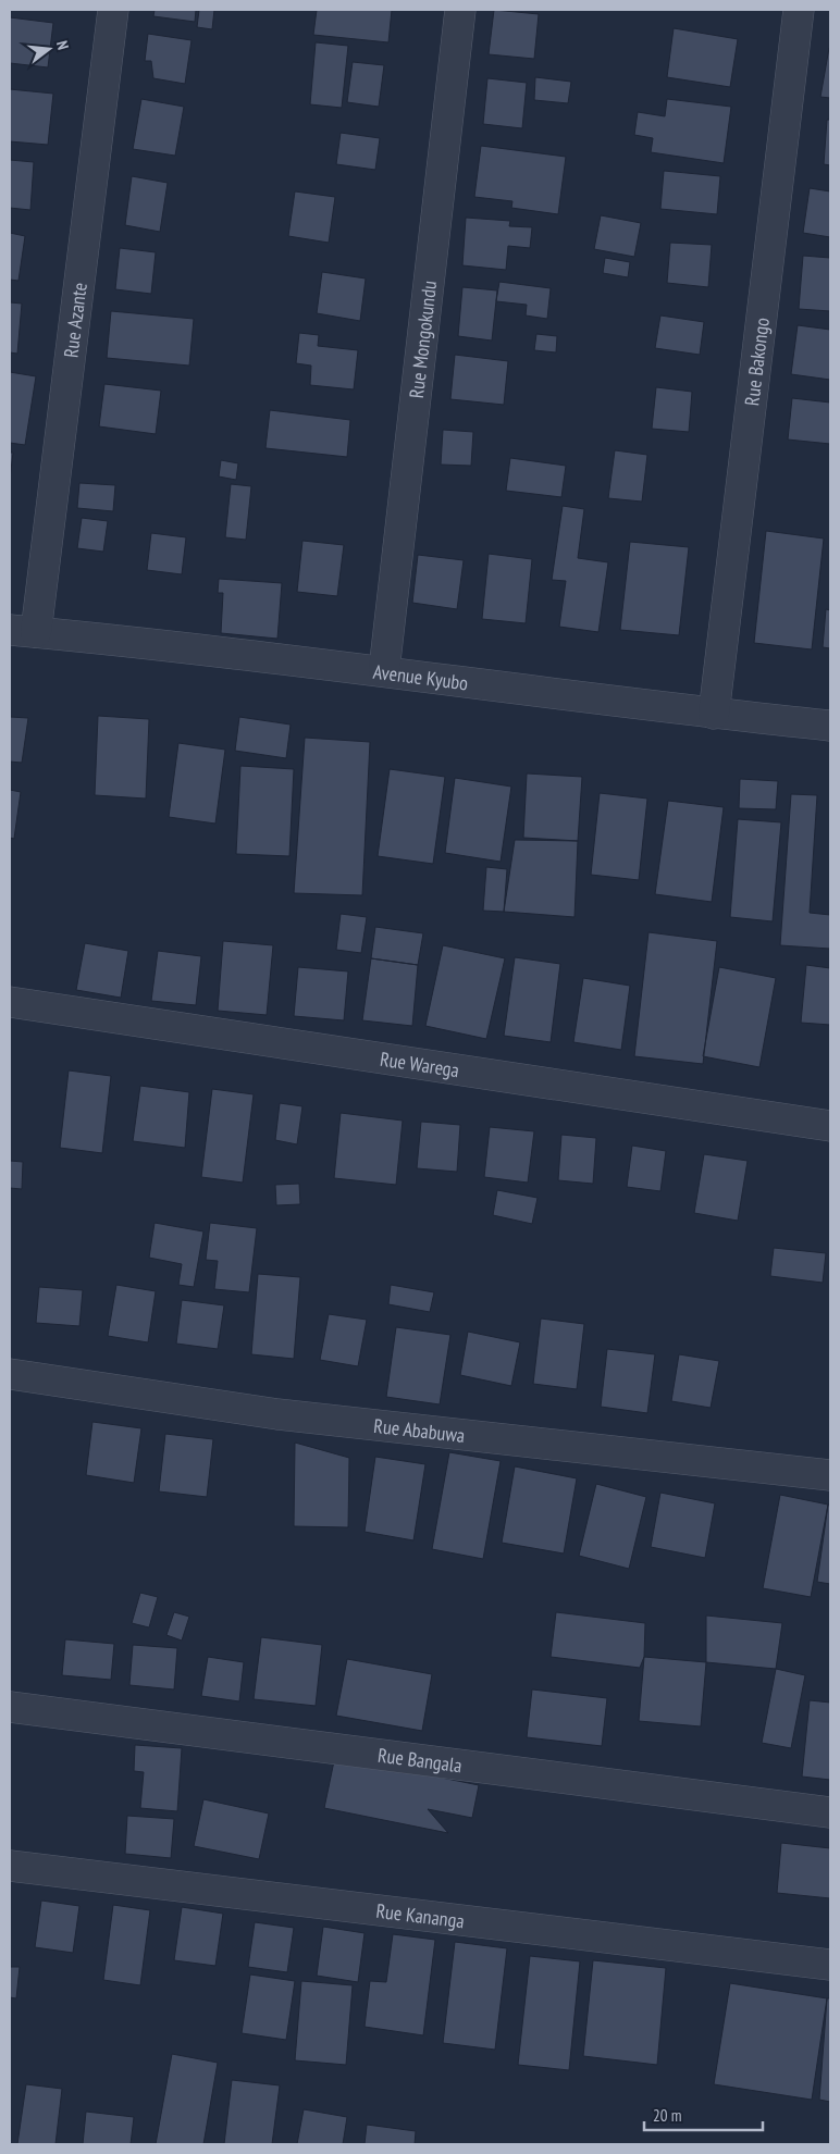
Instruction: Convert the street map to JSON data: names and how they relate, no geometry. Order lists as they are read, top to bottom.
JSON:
{
  "streets": {
    "street": [
      "Rue Azante",
      "Rue Mongokundu",
      "Rue Bakongo",
      "Avenue Kyubo",
      "Rue Warega",
      "Rue Ababuwa",
      "Rue Bangala",
      "Rue Kananga"
    ]
  },
  "crossings": [
    ["Rue Azante", "Avenue Kyubo"],
    ["Rue Mongokundu", "Avenue Kyubo"],
    ["Rue Bakongo", "Avenue Kyubo"]
  ],
  "scale_bar": "20 m",
  "north": "right"
}
